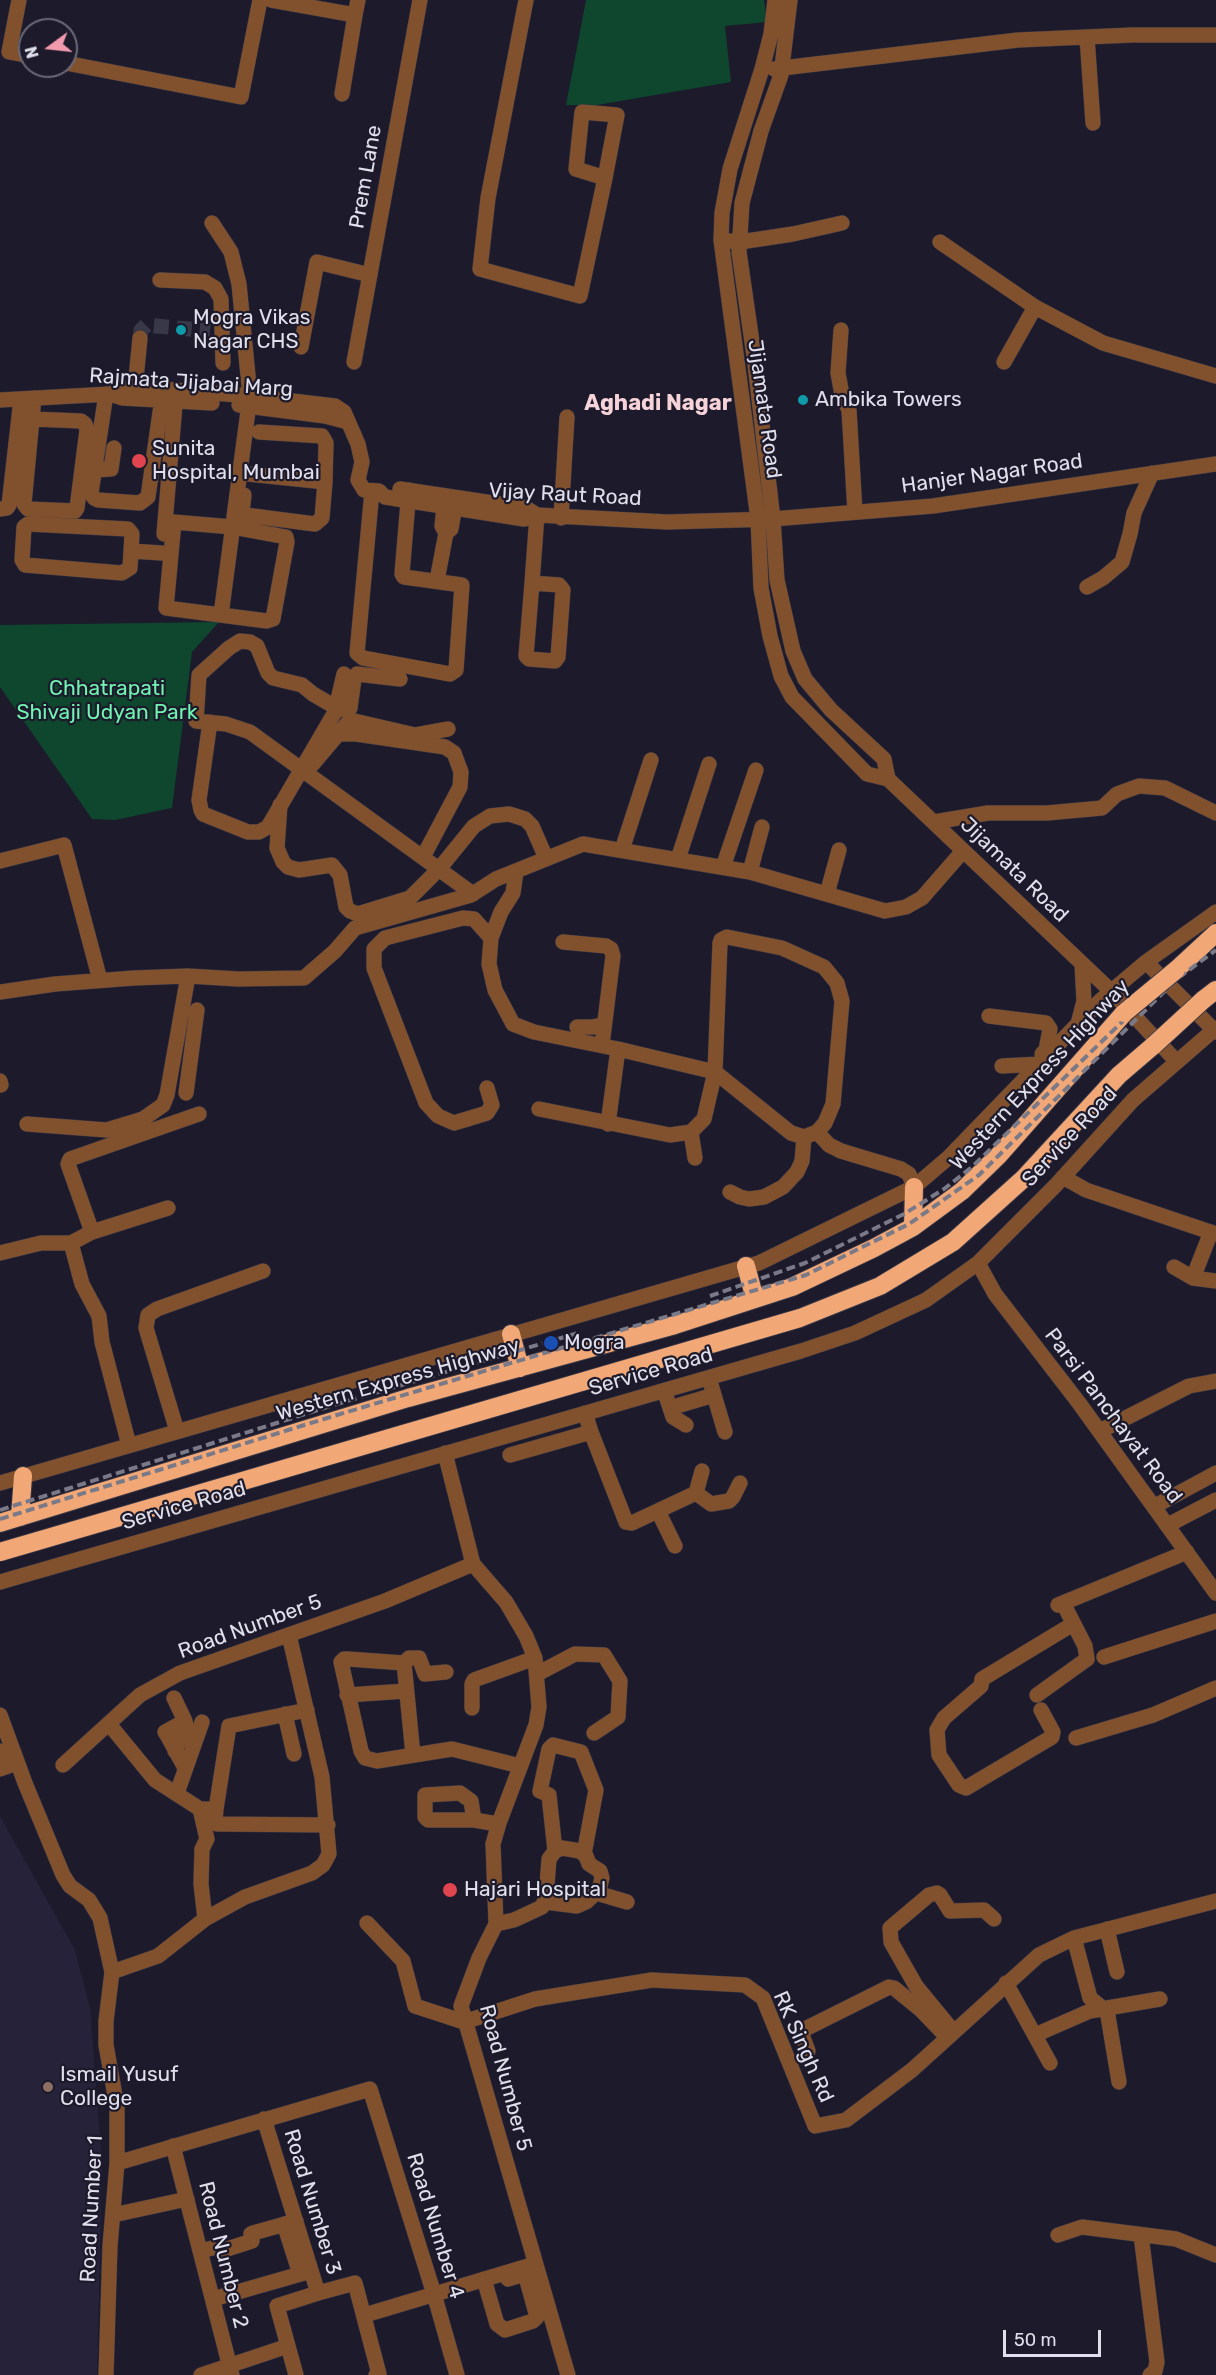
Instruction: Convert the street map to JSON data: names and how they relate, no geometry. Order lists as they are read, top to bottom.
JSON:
{
  "streets": {
    "highway": ["Western Express Highway"],
    "street": [
      "Prem Lane",
      "Rajmata Jijabai Marg",
      "Jijamata Road",
      "Hanjer Nagar Road",
      "Vijay Raut Road",
      "Service Road",
      "Parsi Panchayat Road",
      "Road Number 5",
      "RK Singh Rd",
      "Road Number 3",
      "Road Number 1",
      "Road Number 4",
      "Road Number 2"
    ]
  },
  "crossings": [
    ["Rajmata Jijabai Marg", "Vijay Raut Road"],
    ["Jijamata Road", "Hanjer Nagar Road"],
    ["Jijamata Road", "Vijay Raut Road"],
    ["Jijamata Road", "Service Road"],
    ["Hanjer Nagar Road", "Vijay Raut Road"],
    ["Service Road", "Parsi Panchayat Road"],
    ["Service Road", "Road Number 5"],
    ["Road Number 5", "RK Singh Rd"],
    ["Road Number 3", "Road Number 4"]
  ],
  "districts": ["Aghadi Nagar"],
  "parks": ["Chhatrapati Shivaji Udyan Park"],
  "places": [
    "Mogra Vikas Nagar CHS",
    "Ambika Towers",
    "Sunita Hospital, Mumbai",
    "Mogra",
    "Hajari Hospital",
    "Ismail Yusuf College"
  ],
  "scale_bar": "50 m",
  "north": "left"
}
